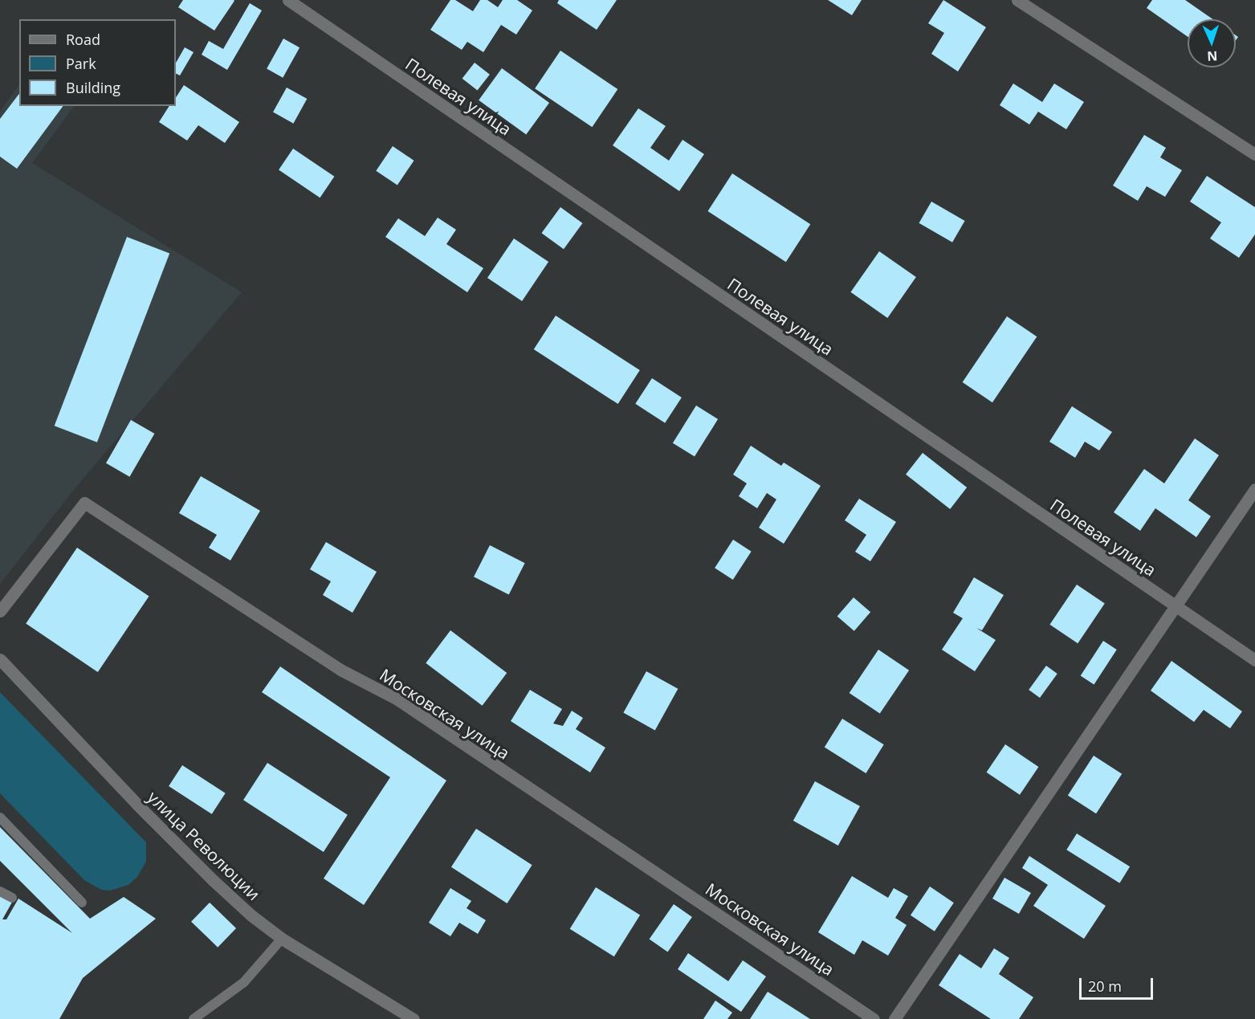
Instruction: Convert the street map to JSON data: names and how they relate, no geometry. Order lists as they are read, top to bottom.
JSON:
{
  "streets": {
    "street": ["Полевая улица", "Московская улица", "улица Революции"]
  },
  "legend": ["Road", "Park", "Building"],
  "scale_bar": "20 m",
  "north": "bottom"
}
